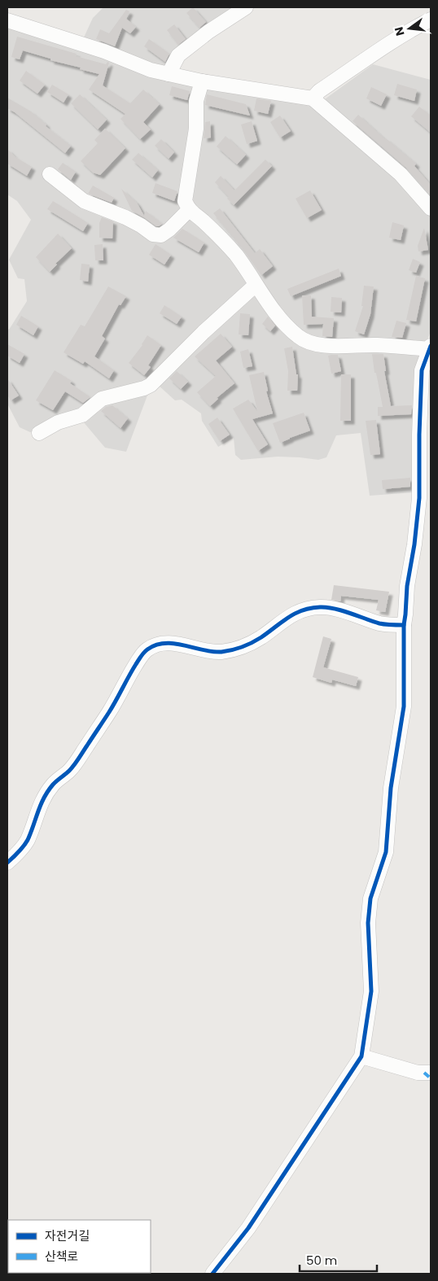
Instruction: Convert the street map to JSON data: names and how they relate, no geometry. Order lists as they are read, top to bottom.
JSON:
{
  "legend": ["자전거길", "산책로"],
  "scale_bar": "50 m",
  "north": "left"
}
